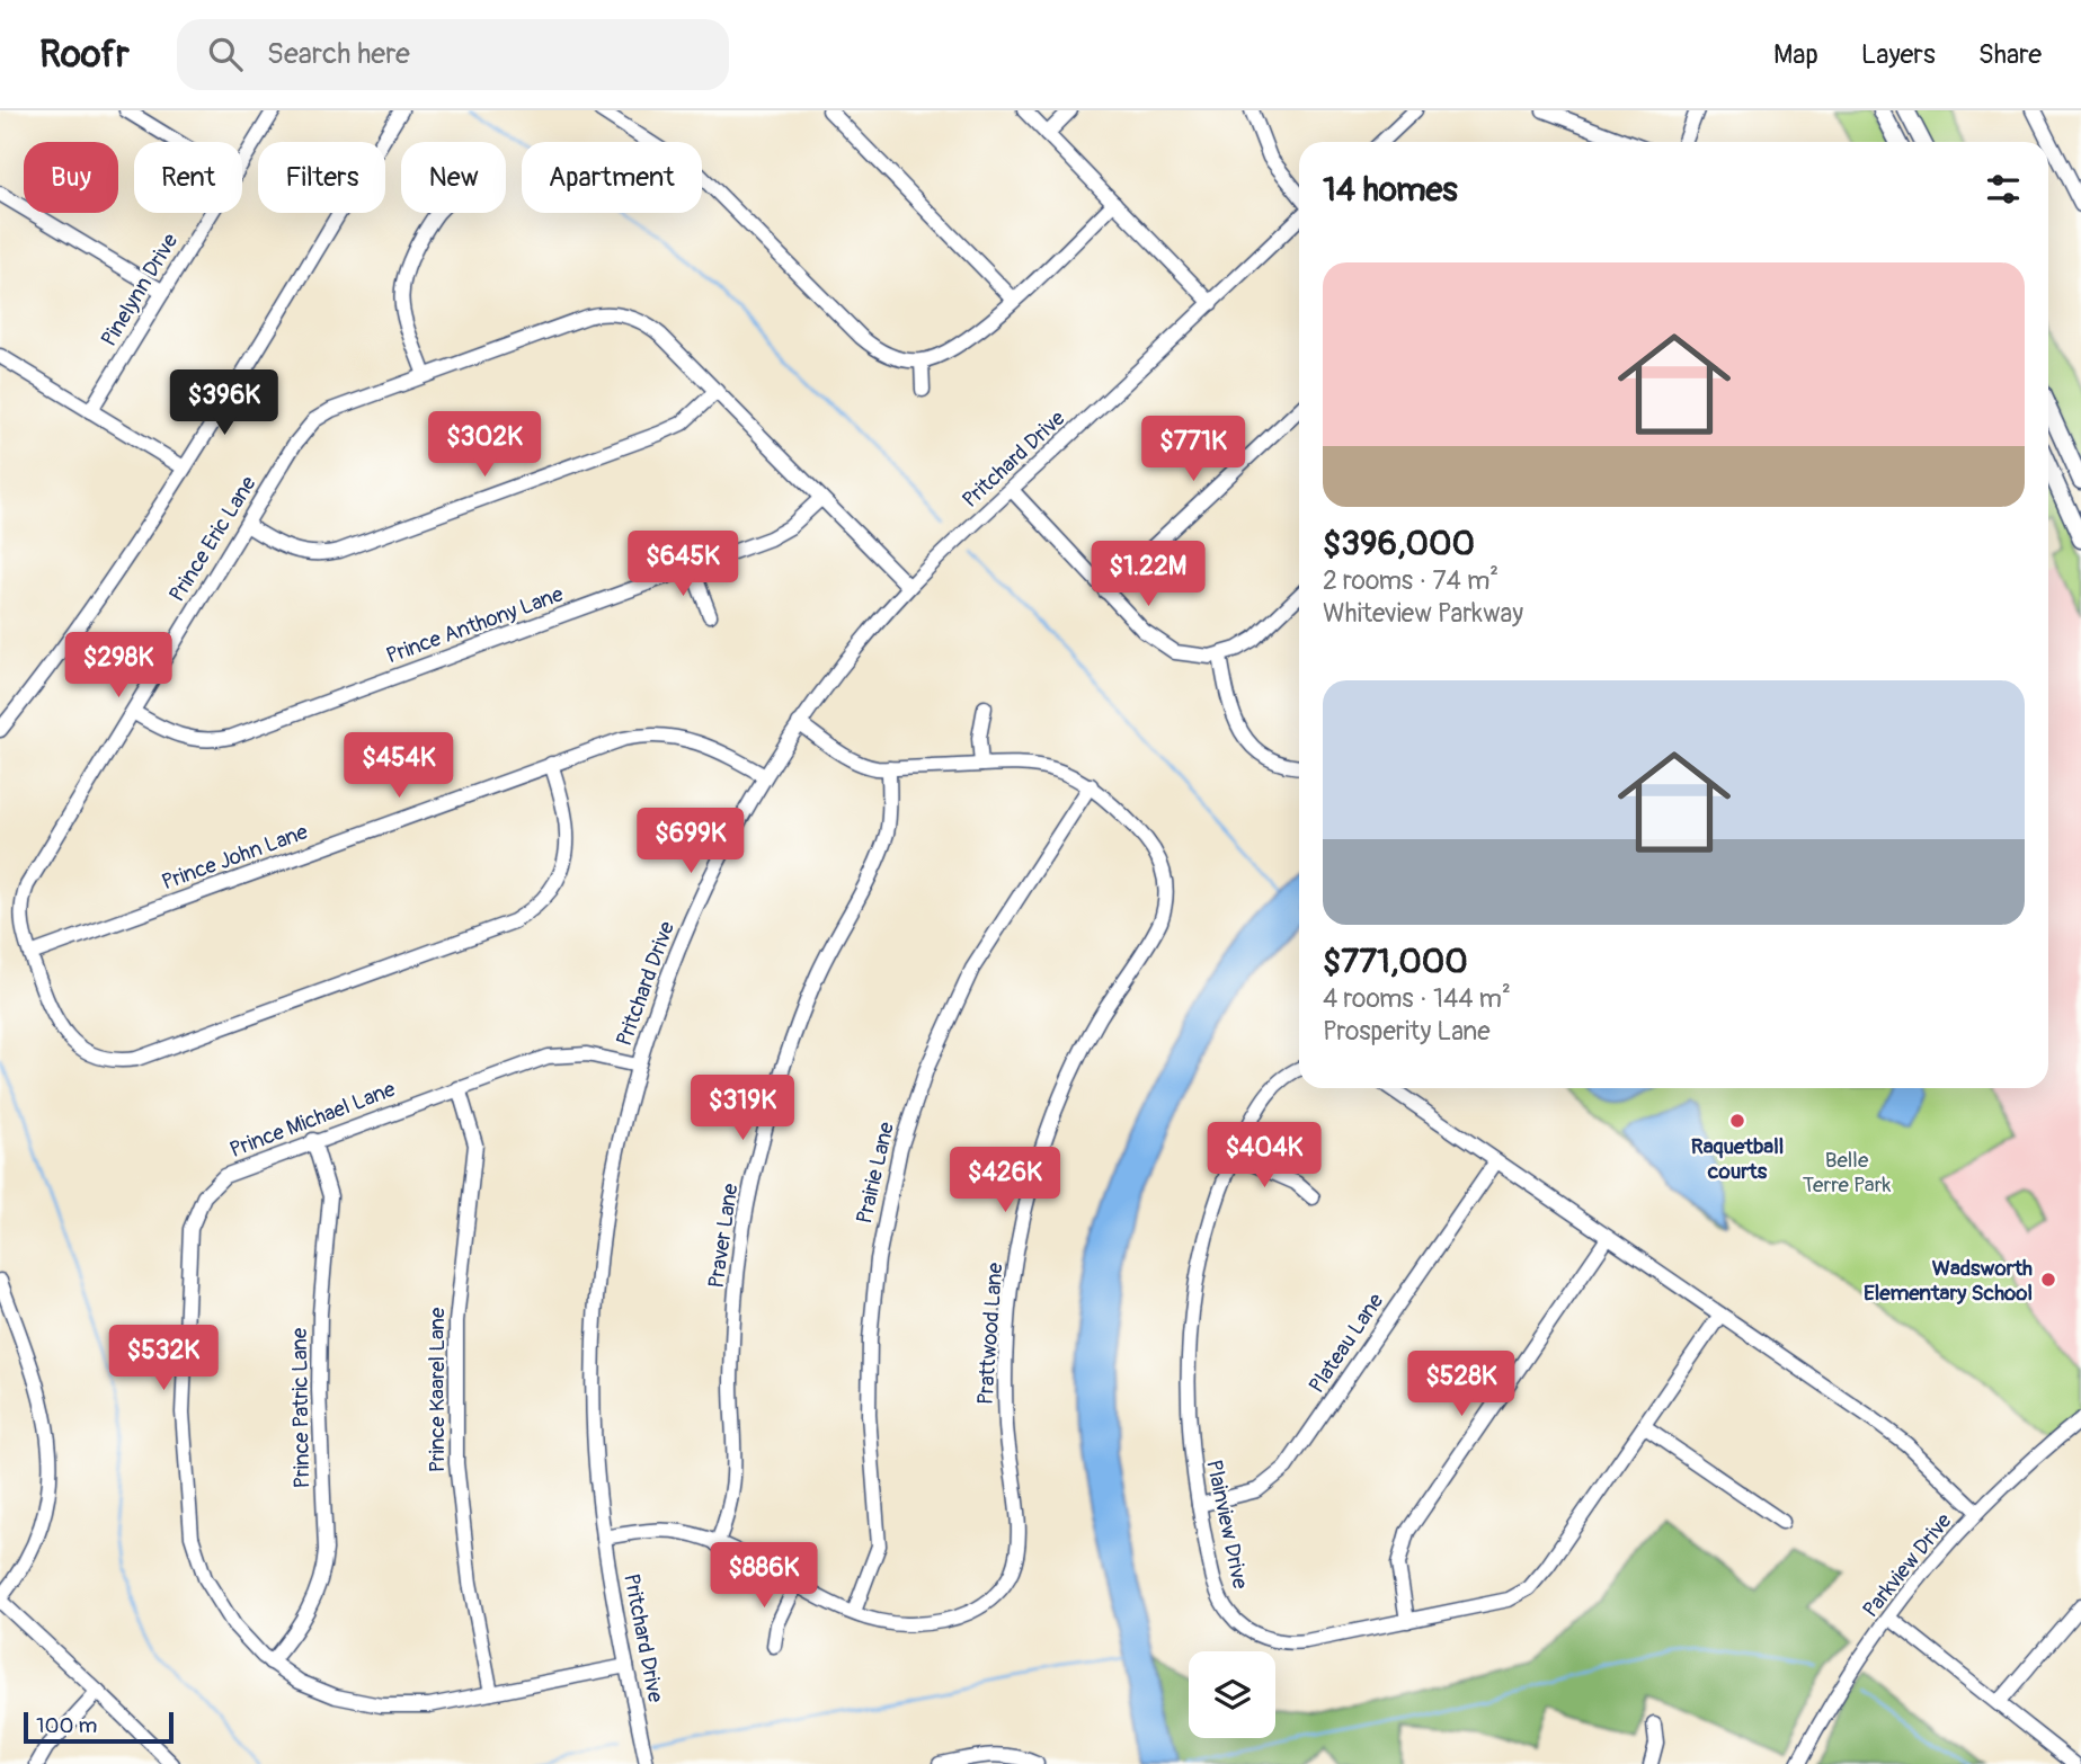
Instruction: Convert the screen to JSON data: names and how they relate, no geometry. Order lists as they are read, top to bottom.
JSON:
{
  "streets": {
    "street": [
      "Pinelynn Drive",
      "Pritchard Drive",
      "Prince Eric Lane",
      "Prince Anthony Lane",
      "Prince John Lane",
      "Prince Michael Lane",
      "Prairie Lane",
      "Praver Lane",
      "Prattwood Lane",
      "Plateau Lane",
      "Prince Kaarel Lane",
      "Prince Patric Lane",
      "Plainview Drive",
      "Parkview Drive"
    ]
  },
  "crossings": [
    ["Pritchard Drive", "Prince Eric Lane"],
    ["Pritchard Drive", "Prince John Lane"],
    ["Pritchard Drive", "Prince Michael Lane"],
    ["Pritchard Drive", "Prattwood Lane"],
    ["Prince Eric Lane", "Prince Anthony Lane"],
    ["Prince Eric Lane", "Prince John Lane"],
    ["Prince Michael Lane", "Prince Kaarel Lane"],
    ["Prince Michael Lane", "Prince Patric Lane"],
    ["Prairie Lane", "Prattwood Lane"],
    ["Praver Lane", "Prattwood Lane"],
    ["Plateau Lane", "Plainview Drive"]
  ],
  "parks": ["Belle Terre Park"],
  "places": ["Raquetball courts", "Wadsworth Elementary School"],
  "scale_bar": "100 m",
  "page": {
    "header": "Roofr",
    "search": "Search here",
    "nav": ["Map", "Layers", "Share"],
    "chip": [
      "Buy",
      "Rent",
      "Filters",
      "New",
      "Apartment"
    ],
    "heading": "14 homes",
    "list": [
      {
        "name": "$396,000",
        "note": "2 rooms · 74 m² · Whiteview Parkway"
      },
      {
        "name": "$771,000",
        "note": "4 rooms · 144 m² · Prosperity Lane"
      }
    ],
    "price": [
      "$396K",
      "$302K",
      "$771K",
      "$645K",
      "$1.22M",
      "$298K",
      "$454K",
      "$699K",
      "$319K",
      "$404K",
      "$426K",
      "$532K",
      "$528K",
      "$886K"
    ],
    "scale": "100 m"
  }
}
